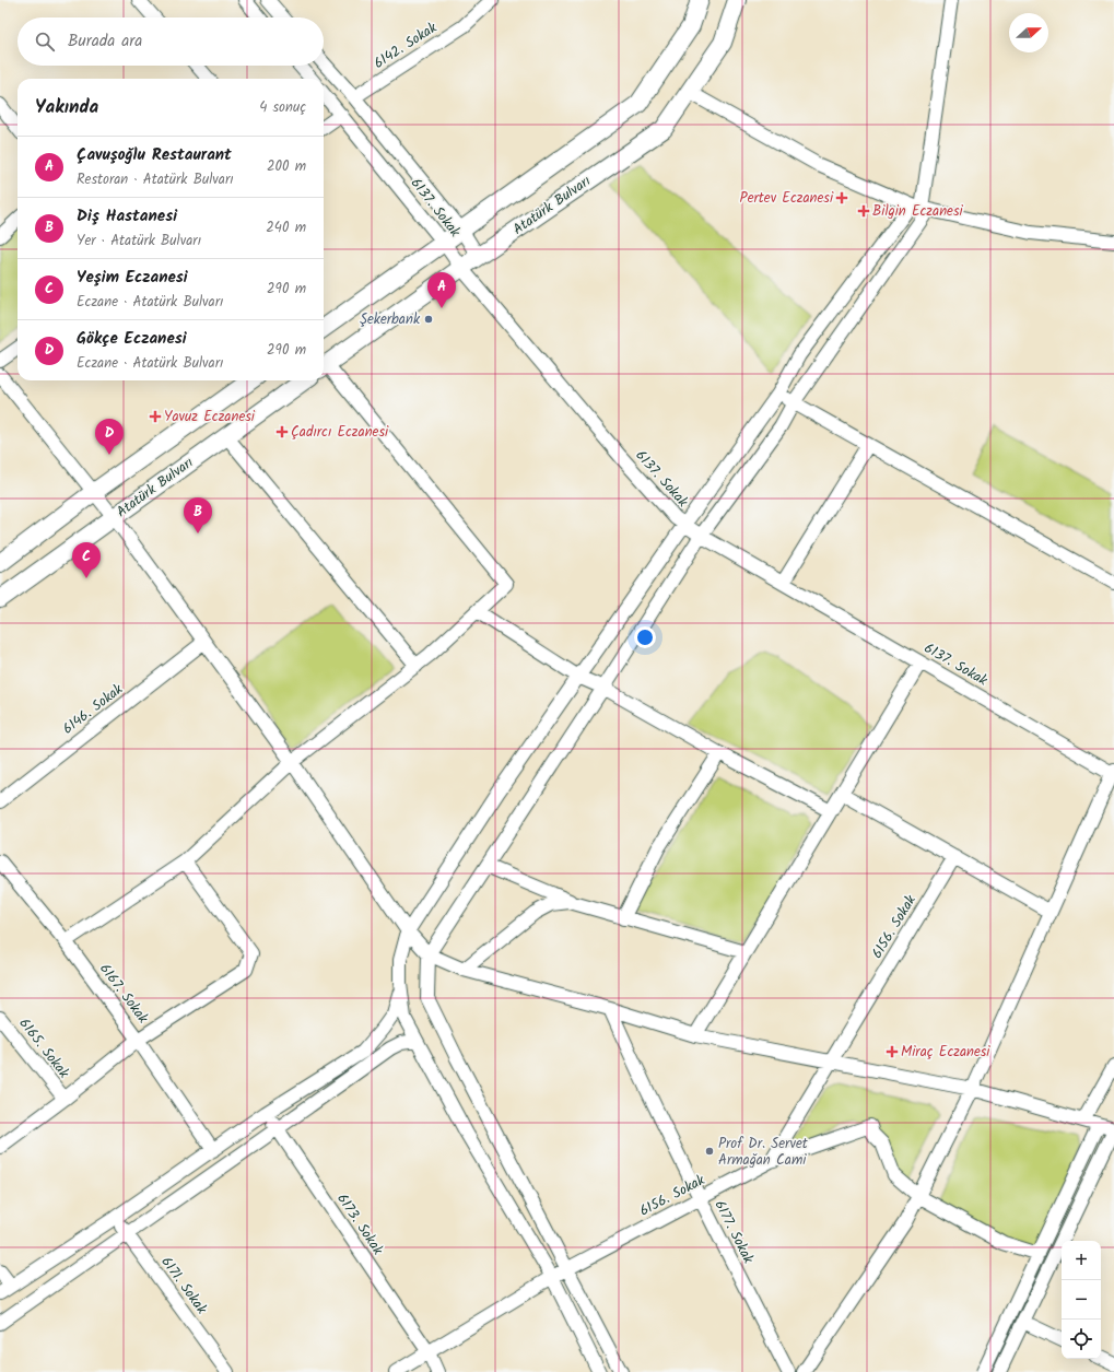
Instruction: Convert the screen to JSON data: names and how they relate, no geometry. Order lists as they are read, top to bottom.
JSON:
{
  "streets": {
    "main road": ["Atatürk Bulvarı"],
    "street": [
      "6142. Sokak",
      "6137. Sokak",
      "6146. Sokak",
      "6156. Sokak",
      "6167. Sokak",
      "6165. Sokak",
      "6173. Sokak",
      "6177. Sokak",
      "6171. Sokak"
    ]
  },
  "crossings": [
    ["6142. Sokak", "6137. Sokak"],
    ["Atatürk Bulvarı", "6137. Sokak"],
    ["6156. Sokak", "6173. Sokak"],
    ["6156. Sokak", "6177. Sokak"]
  ],
  "places": {
    "health": [
      "Pertev Eczanesi",
      "Bilgin Eczanesi",
      "Yavuz Eczanesi",
      "Çadırcı Eczanesi",
      "Miraç Eczanesi"
    ],
    "other": ["Şekerbank", "Prof Dr. Servet Armağan Cami"]
  },
  "north": "right",
  "page": {
    "search": "Burada ara",
    "heading": ["Yakında", "4 sonuç"],
    "list": [
      {
        "mark": "A",
        "name": "Çavuşoğlu Restaurant",
        "note": "Restoran · Atatürk Bulvarı",
        "value": "200 m"
      },
      {
        "mark": "B",
        "name": "Diş Hastanesi",
        "note": "Yer · Atatürk Bulvarı",
        "value": "240 m"
      },
      {
        "mark": "C",
        "name": "Yeşim Eczanesi",
        "note": "Eczane · Atatürk Bulvarı",
        "value": "290 m"
      },
      {
        "mark": "D",
        "name": "Gökçe Eczanesi",
        "note": "Eczane · Atatürk Bulvarı",
        "value": "290 m"
      }
    ],
    "pins": [
      "A",
      "D",
      "B",
      "C"
    ],
    "map_buttons": ["+", "−"]
  }
}
